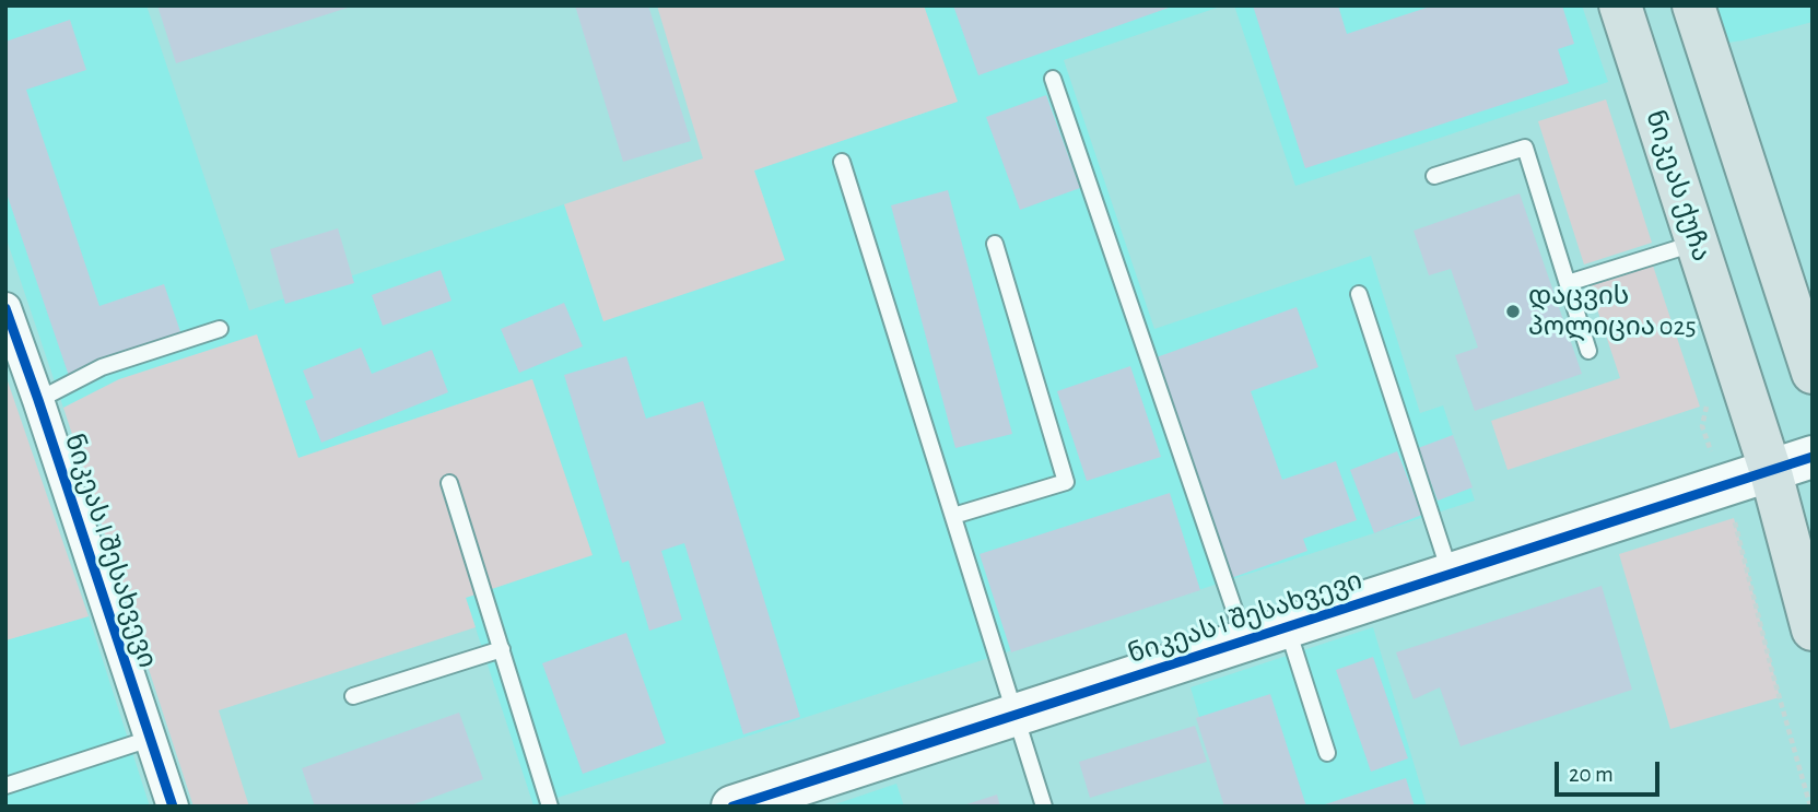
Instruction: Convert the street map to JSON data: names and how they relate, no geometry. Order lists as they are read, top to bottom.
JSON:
{
  "streets": {
    "main road": ["ნიკეას ქუჩა"],
    "street": ["ნიკეას I შესახვევი"]
  },
  "crossings": [
    ["ნიკეას ქუჩა", "ნიკეას I შესახვევი"]
  ],
  "places": ["დაცვის პოლიცია 025"],
  "scale_bar": "20 m"
}
